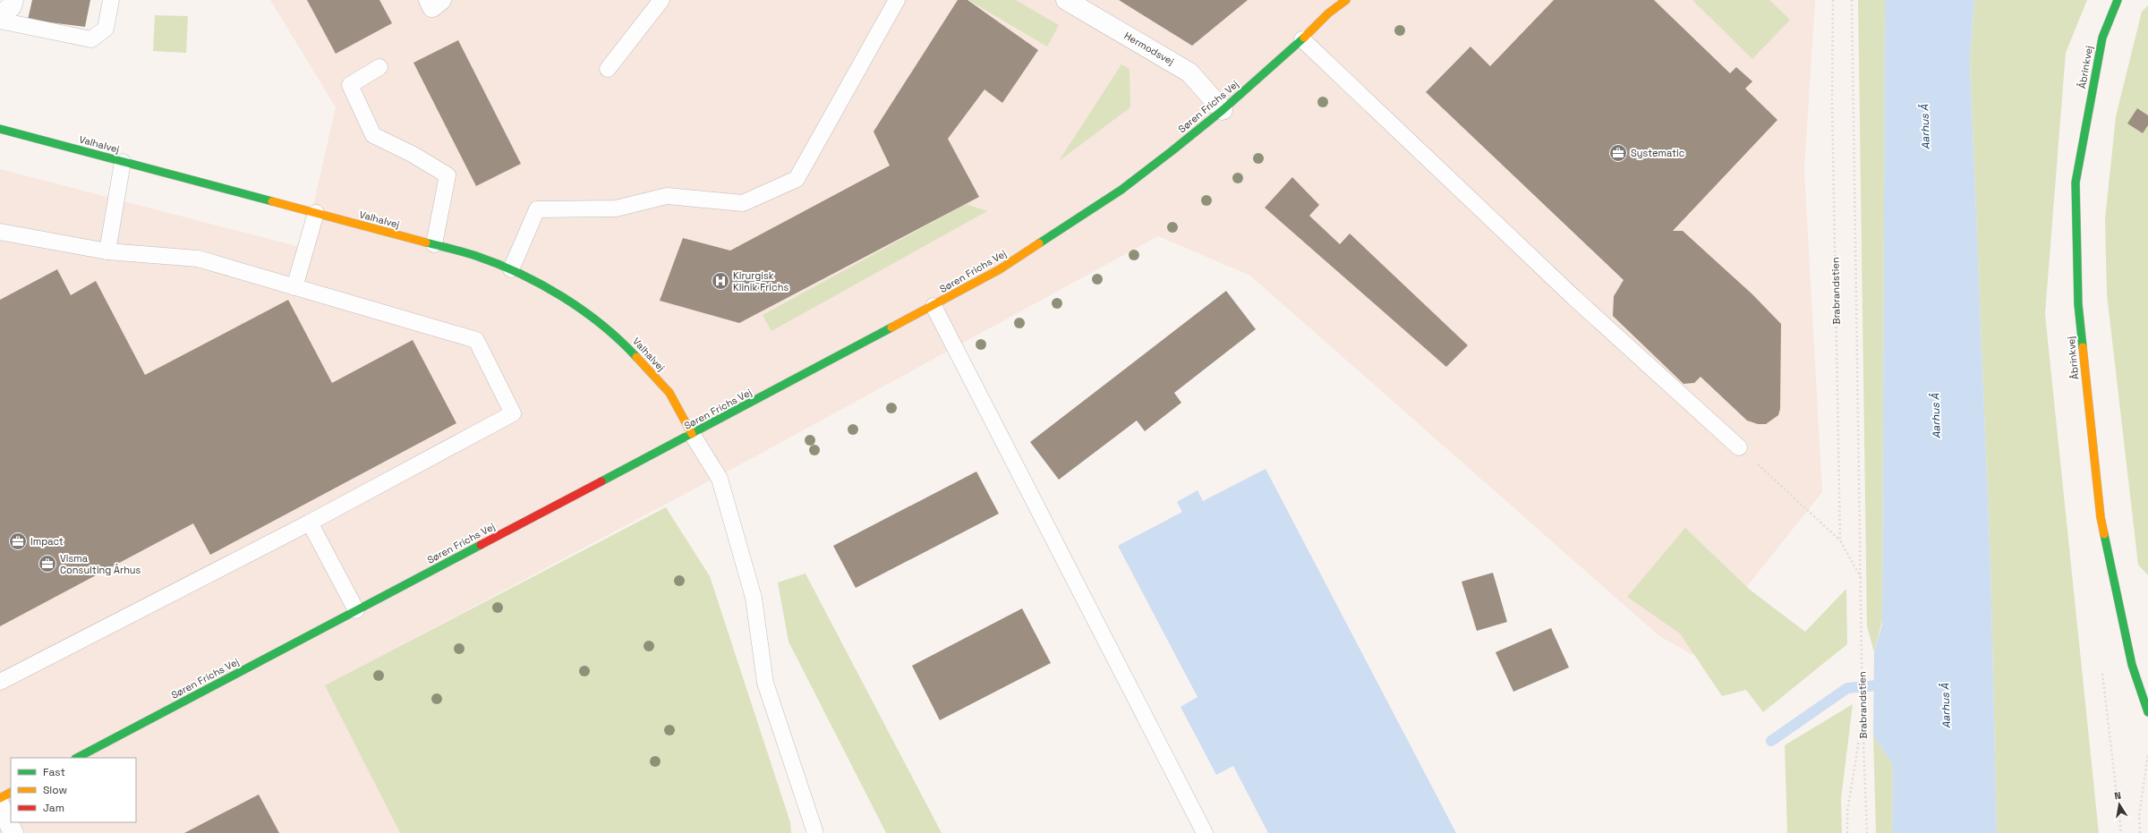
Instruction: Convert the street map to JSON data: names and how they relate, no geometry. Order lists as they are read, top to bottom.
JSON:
{
  "streets": {
    "street": [
      "Hermodsvej",
      "Åbrinkvej",
      "Søren Frichs Vej",
      "Valhalvej"
    ],
    "path": ["Brabrandstien"]
  },
  "crossings": [
    ["Hermodsvej", "Søren Frichs Vej"],
    ["Søren Frichs Vej", "Valhalvej"]
  ],
  "water": ["Aarhus Å"],
  "places": {
    "office": ["Systematic", "Impact", "Visma Consulting Århus"],
    "hospital": ["Kirurgisk Klinik Frichs"]
  },
  "legend": ["Fast", "Slow", "Jam"],
  "north": "top"
}
